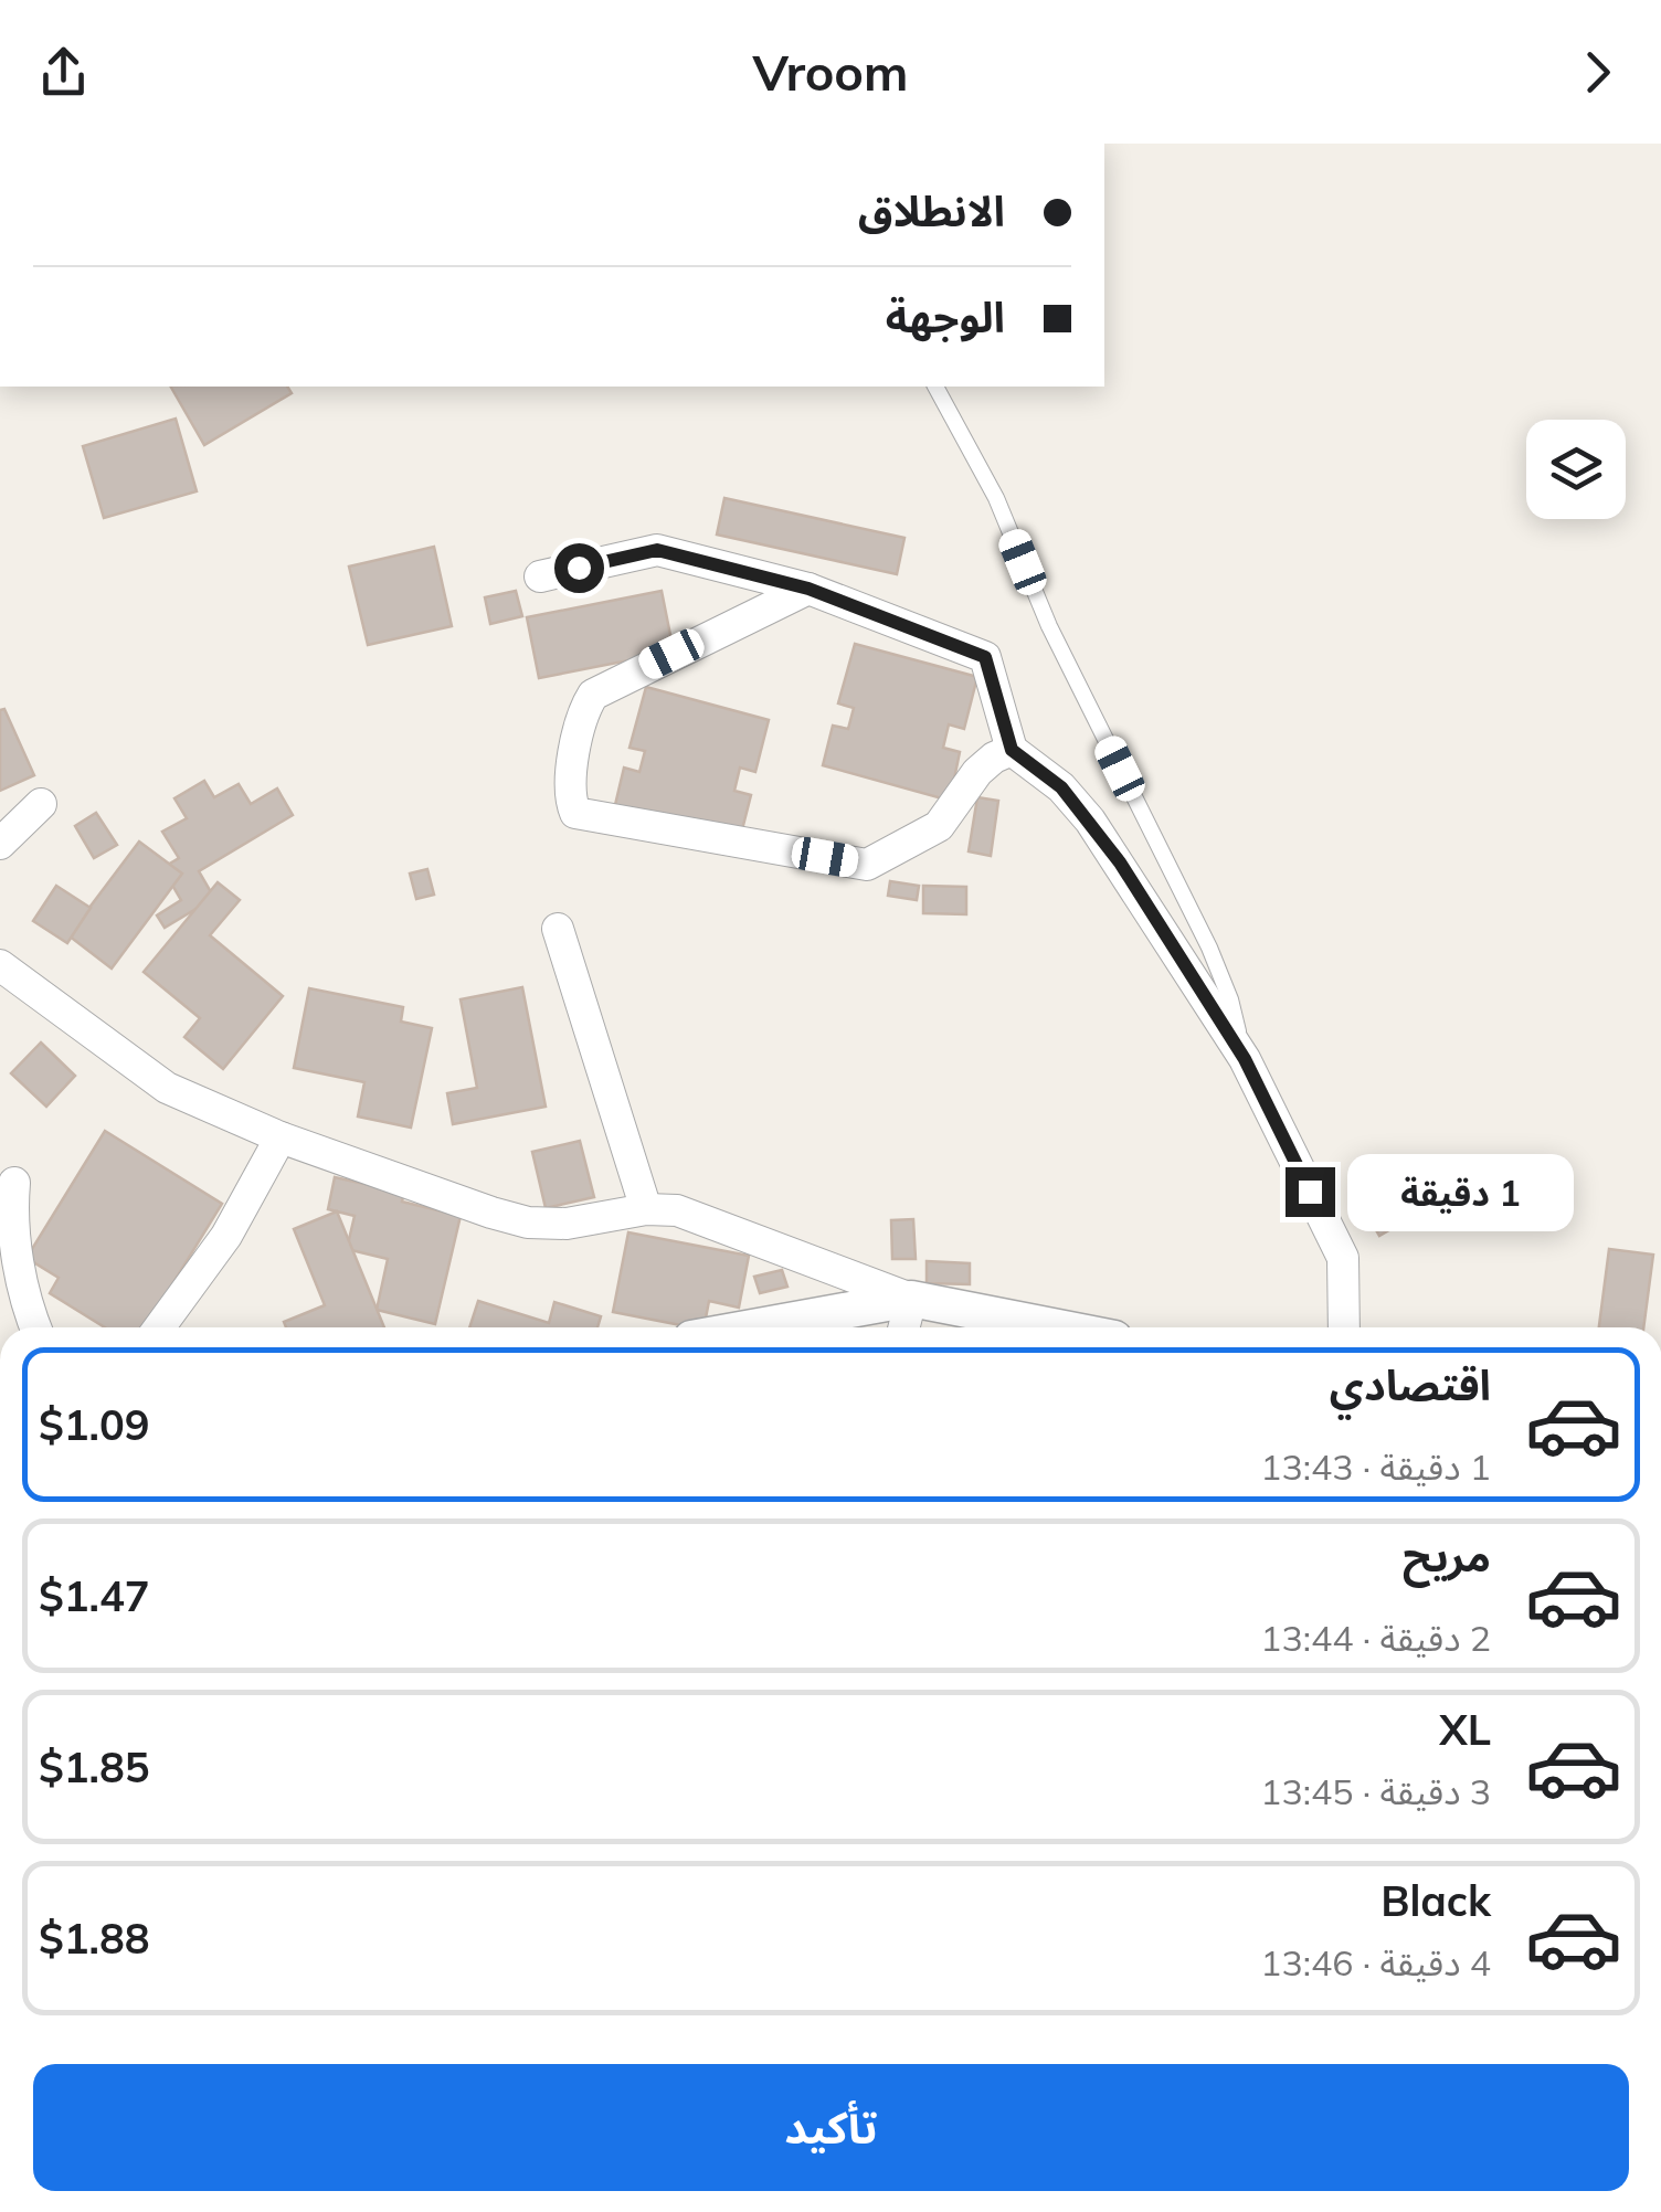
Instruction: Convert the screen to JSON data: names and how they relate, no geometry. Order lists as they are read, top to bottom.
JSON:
{
  "page": {
    "header": "Vroom",
    "banner": ["الانطلاق", "الوجهة"],
    "bubble": "1 دقيقة",
    "list": [
      {
        "name": "اقتصادي",
        "note": "1 دقيقة · 13:43",
        "value": "$1.09"
      },
      {
        "name": "مريح",
        "note": "2 دقيقة · 13:44",
        "value": "$1.47"
      },
      {
        "name": "XL",
        "note": "3 دقيقة · 13:45",
        "value": "$1.85"
      },
      {
        "name": "Black",
        "note": "4 دقيقة · 13:46",
        "value": "$1.88"
      }
    ],
    "buttons": "تأكيد"
  }
}
